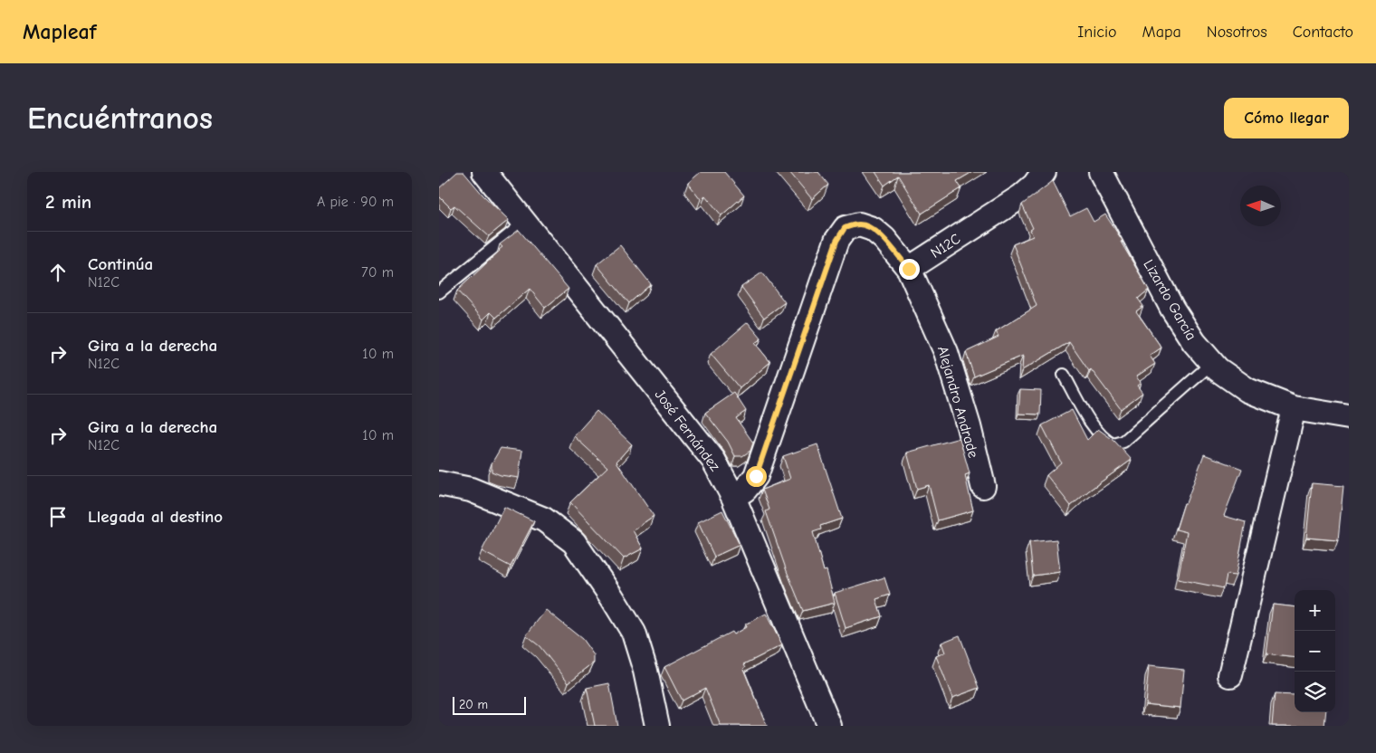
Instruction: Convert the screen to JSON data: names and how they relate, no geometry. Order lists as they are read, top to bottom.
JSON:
{
  "streets": {
    "street": [
      "N12C",
      "Lizardo García",
      "Alejandro Andrade",
      "José Fernández"
    ]
  },
  "crossings": [
    ["N12C", "Alejandro Andrade"]
  ],
  "scale_bar": "20 m",
  "north": "left",
  "page": {
    "header": "Mapleaf",
    "nav": [
      "Inicio",
      "Mapa",
      "Nosotros",
      "Contacto"
    ],
    "buttons": "Cómo llegar",
    "title": "Encuéntranos",
    "heading": ["2 min", "A pie · 90 m"],
    "list": [
      ["Continúa", "N12C", "70 m"],
      ["Gira a la derecha", "N12C", "10 m"],
      ["Gira a la derecha", "N12C", "10 m"],
      "Llegada al destino"
    ],
    "map_buttons": ["+", "−"],
    "scale": "20 m"
  }
}
